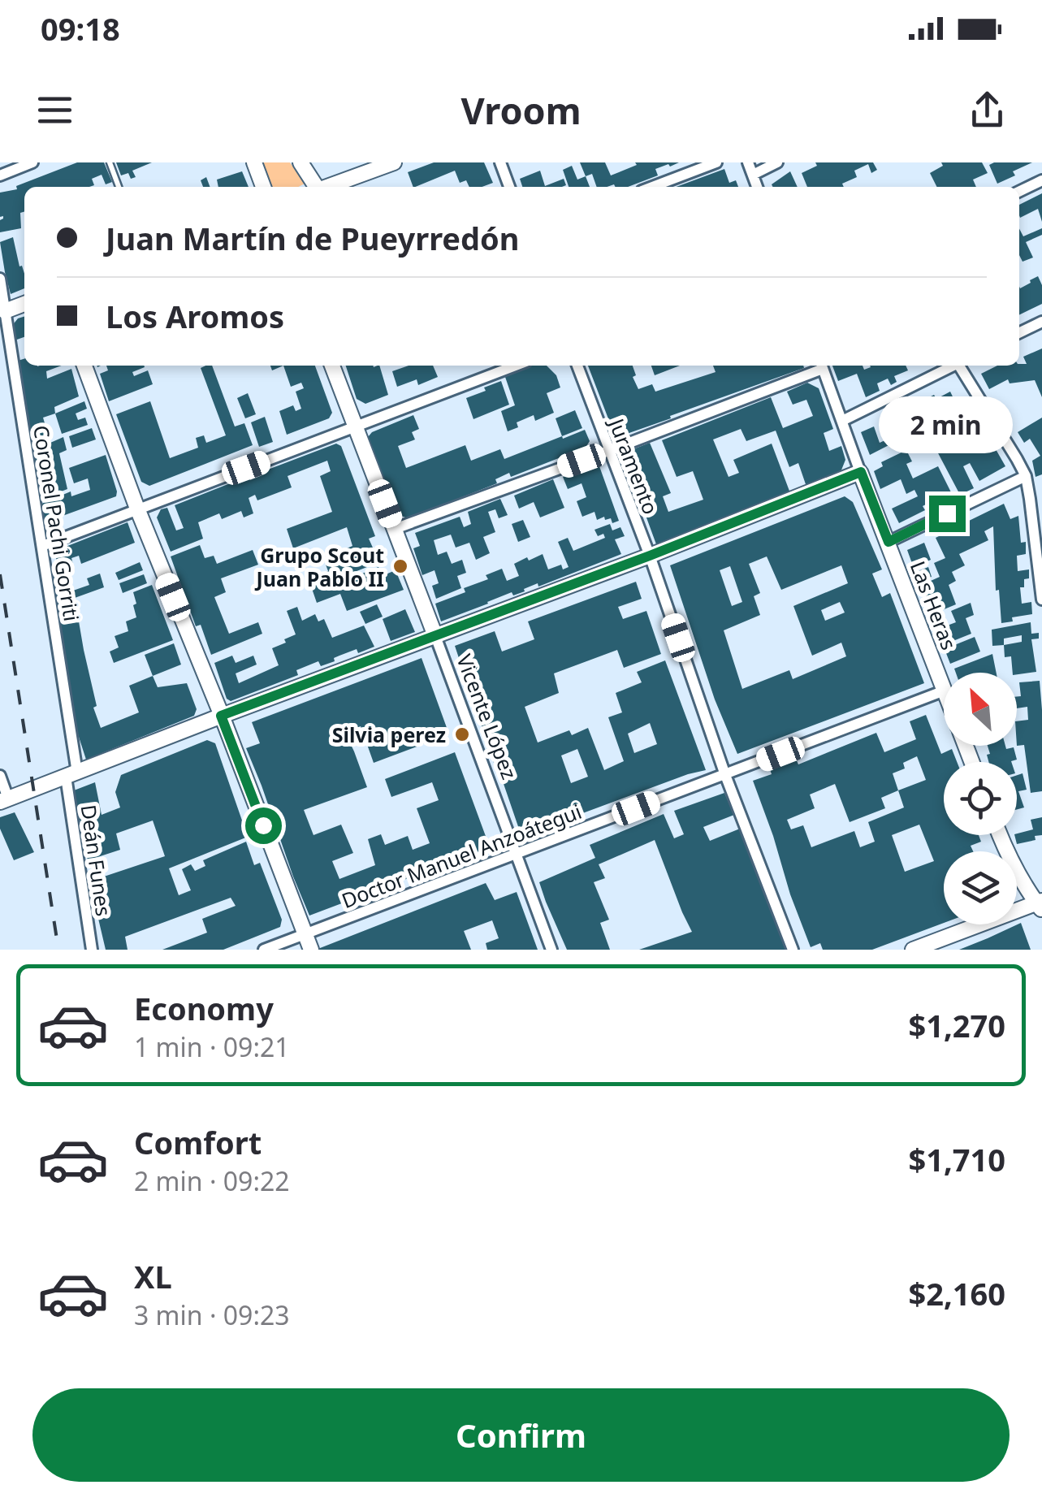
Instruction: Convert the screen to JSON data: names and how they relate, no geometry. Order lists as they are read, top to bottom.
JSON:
{
  "streets": {
    "street": [
      "Juramento",
      "Coronel Pachi Gorriti",
      "Las Heras",
      "Vicente López",
      "Doctor Manuel Anzoátegui",
      "Deán Funes"
    ]
  },
  "crossings": [
    ["Juramento", "Doctor Manuel Anzoátegui"],
    ["Coronel Pachi Gorriti", "Deán Funes"],
    ["Vicente López", "Doctor Manuel Anzoátegui"]
  ],
  "places": ["Grupo Scout Juan Pablo II", "Silvia perez"],
  "north": "top left",
  "page": {
    "status": "09:18",
    "header": "Vroom",
    "banner": ["Juan Martín de Pueyrredón", "Los Aromos"],
    "bubble": "2 min",
    "list": [
      {
        "name": "Economy",
        "note": "1 min · 09:21",
        "value": "$1,270"
      },
      {
        "name": "Comfort",
        "note": "2 min · 09:22",
        "value": "$1,710"
      },
      {
        "name": "XL",
        "note": "3 min · 09:23",
        "value": "$2,160"
      }
    ],
    "buttons": "Confirm"
  }
}
